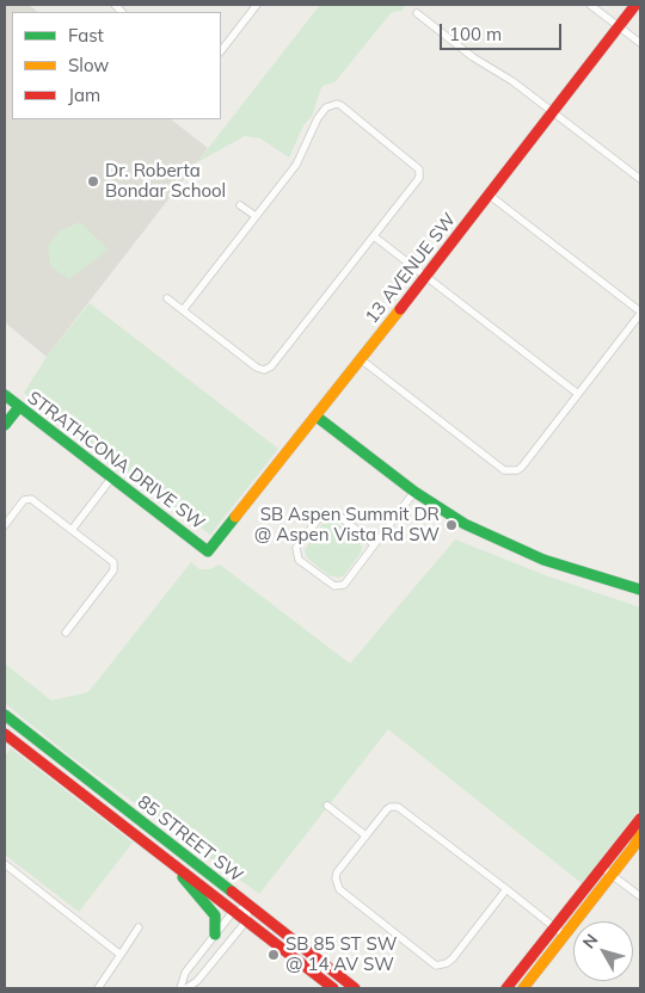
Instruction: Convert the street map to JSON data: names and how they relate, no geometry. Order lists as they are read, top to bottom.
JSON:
{
  "streets": {
    "street": ["13 AVENUE SW", "STRATHCONA DRIVE SW", "85 STREET SW"]
  },
  "crossings": [
    ["13 AVENUE SW", "STRATHCONA DRIVE SW"]
  ],
  "places": ["Dr. Roberta Bondar School", "SB Aspen Summit DR @ Aspen Vista Rd SW", "SB 85 ST SW @ 14 AV SW"],
  "legend": ["Fast", "Slow", "Jam"],
  "scale_bar": "100 m",
  "north": "top left"
}
